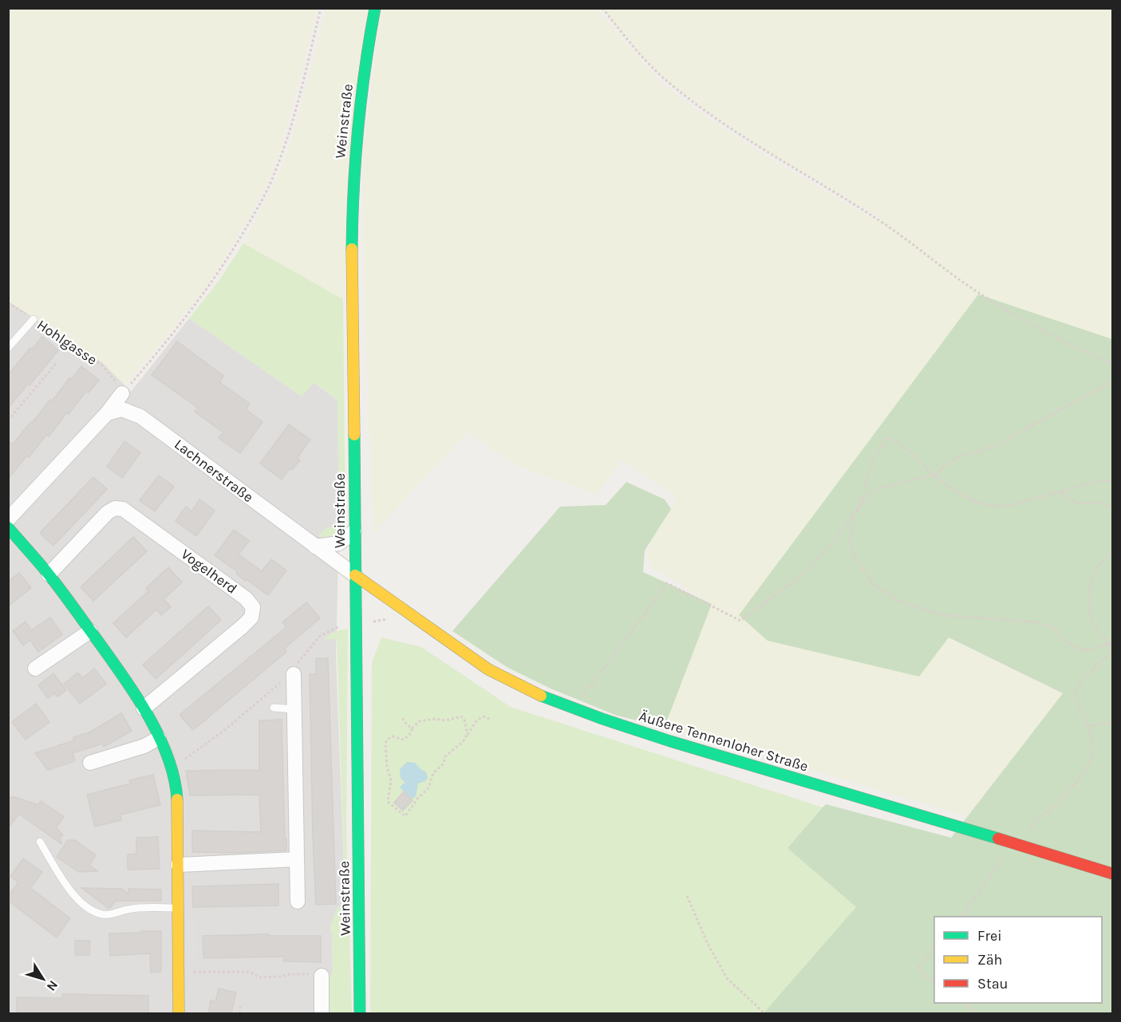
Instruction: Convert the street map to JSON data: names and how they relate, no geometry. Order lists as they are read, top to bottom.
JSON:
{
  "streets": {
    "street": [
      "Weinstraße",
      "Lachnerstraße",
      "Vogelherd",
      "Äußere Tennenloher Straße"
    ],
    "path": ["Hohlgasse"]
  },
  "crossings": [
    ["Weinstraße", "Lachnerstraße"],
    ["Weinstraße", "Äußere Tennenloher Straße"],
    ["Lachnerstraße", "Äußere Tennenloher Straße"]
  ],
  "legend": ["Frei", "Zäh", "Stau"],
  "north": "bottom right"
}
